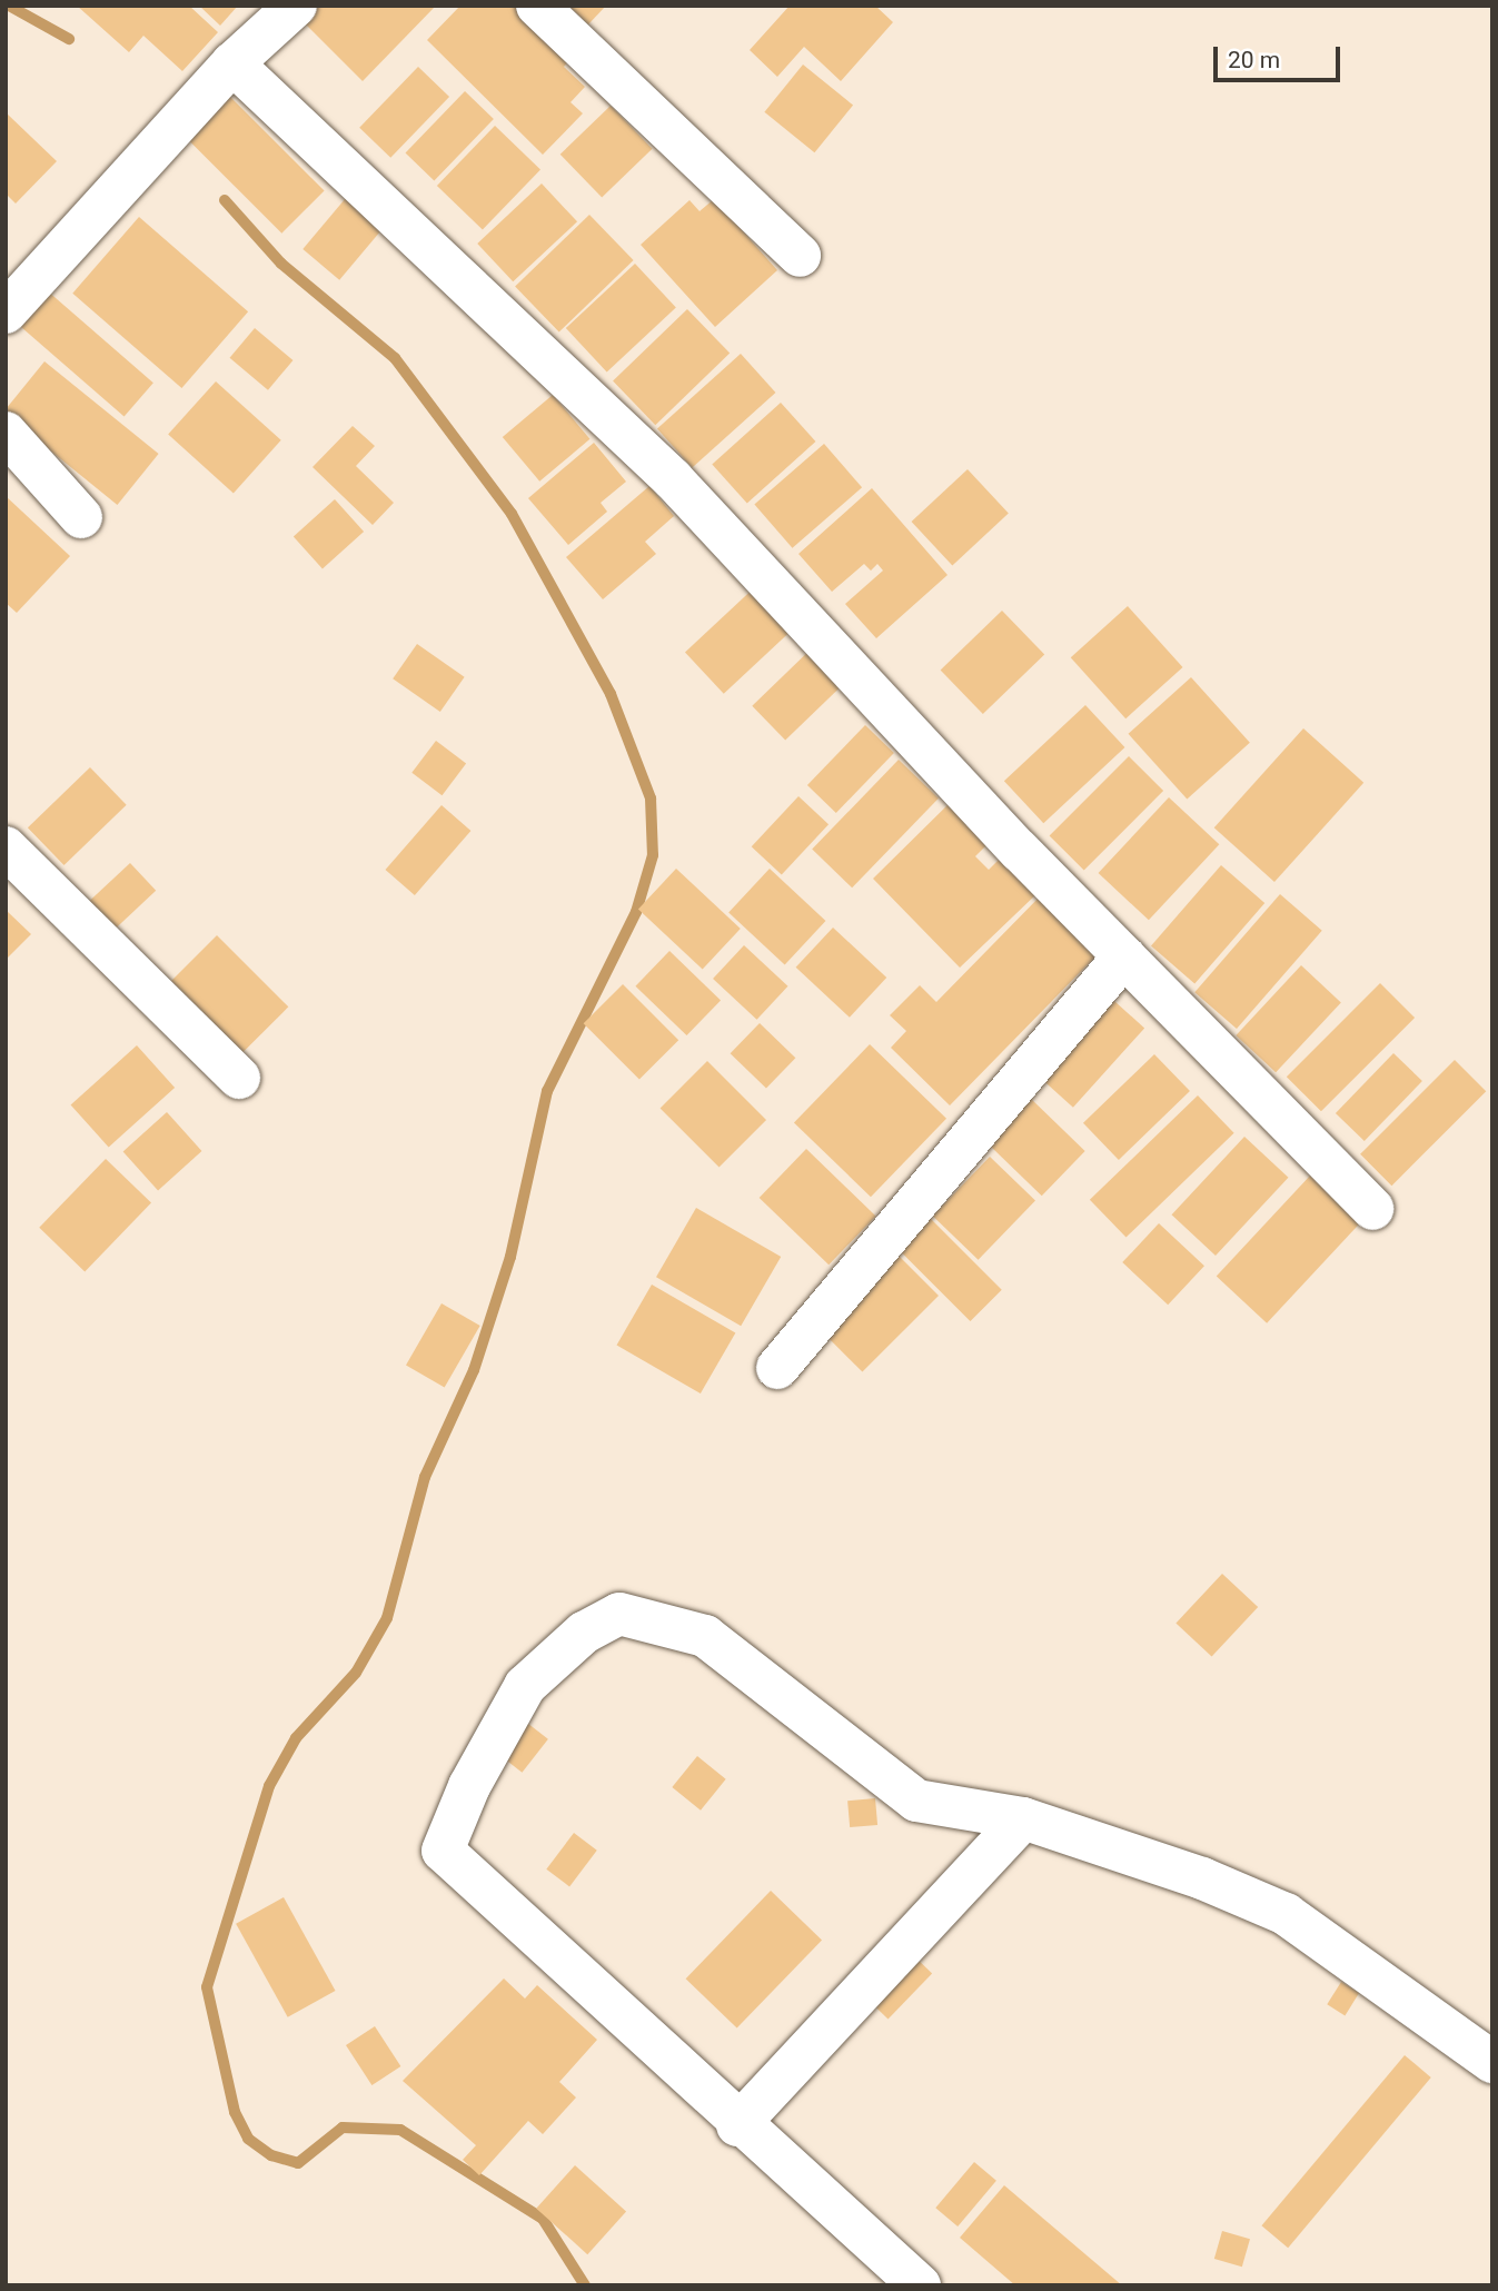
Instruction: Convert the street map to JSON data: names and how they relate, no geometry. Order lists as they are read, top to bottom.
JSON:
{
  "scale_bar": "20 m"
}
